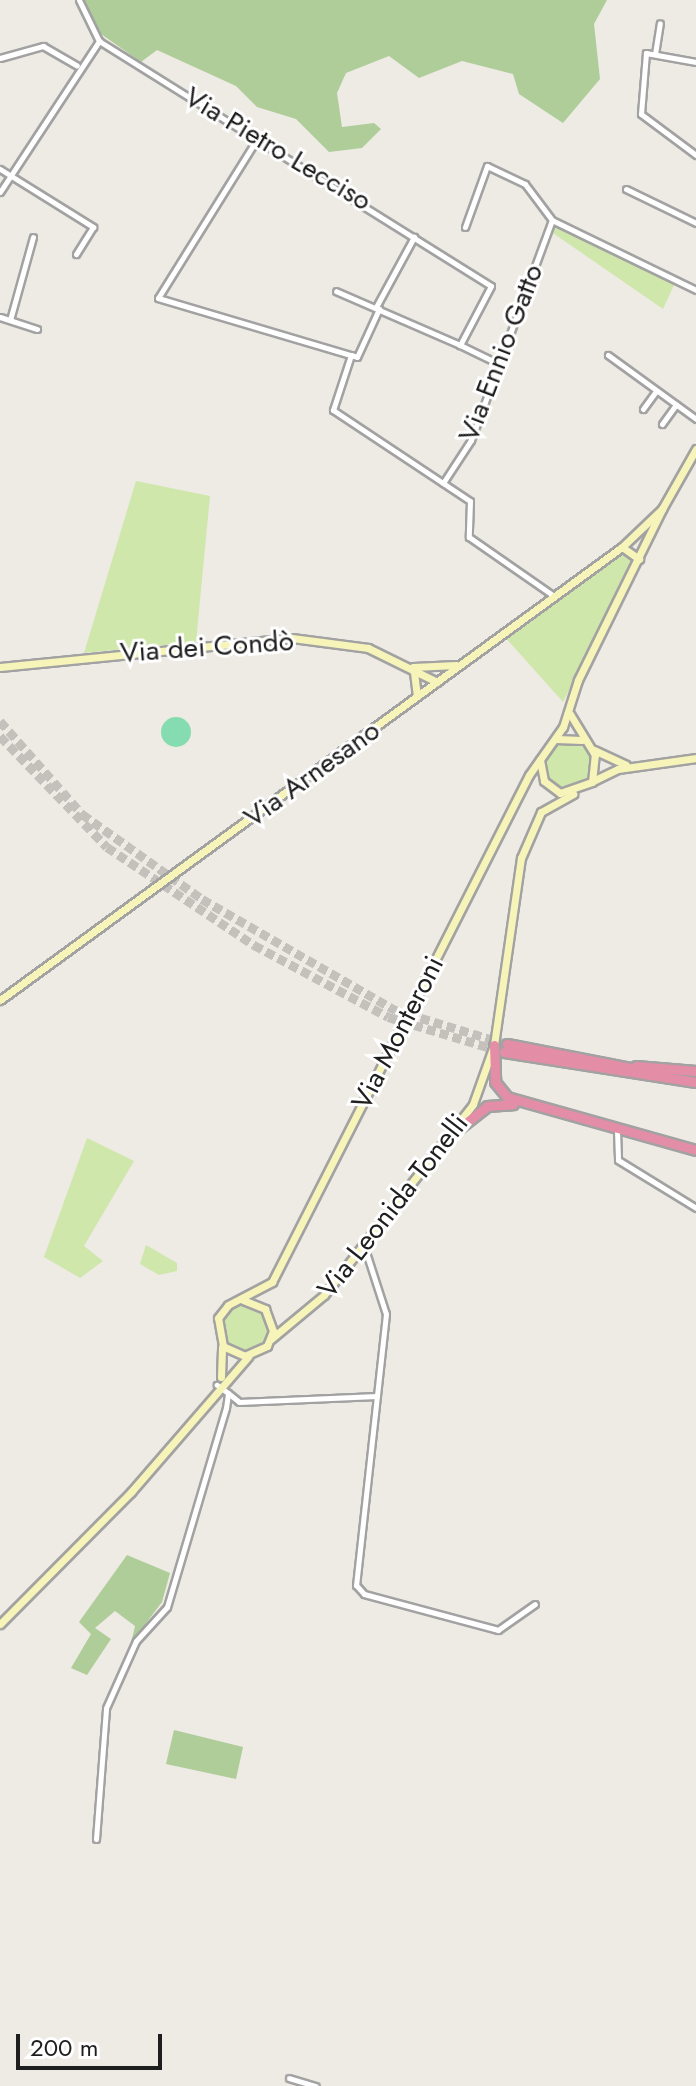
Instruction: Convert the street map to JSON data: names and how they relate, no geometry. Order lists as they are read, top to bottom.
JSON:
{
  "streets": {
    "main road": [
      "Via dei Condò",
      "Via Arnesano",
      "Via Monteroni",
      "Via Leonida Tonelli"
    ],
    "street": ["Via Pietro Lecciso", "Via Ennio Gatto"]
  },
  "crossings": [
    ["Via dei Condò", "Via Arnesano"],
    ["Via Arnesano", "Via Monteroni"],
    ["Via Monteroni", "Via Leonida Tonelli"]
  ],
  "scale_bar": "200 m"
}
